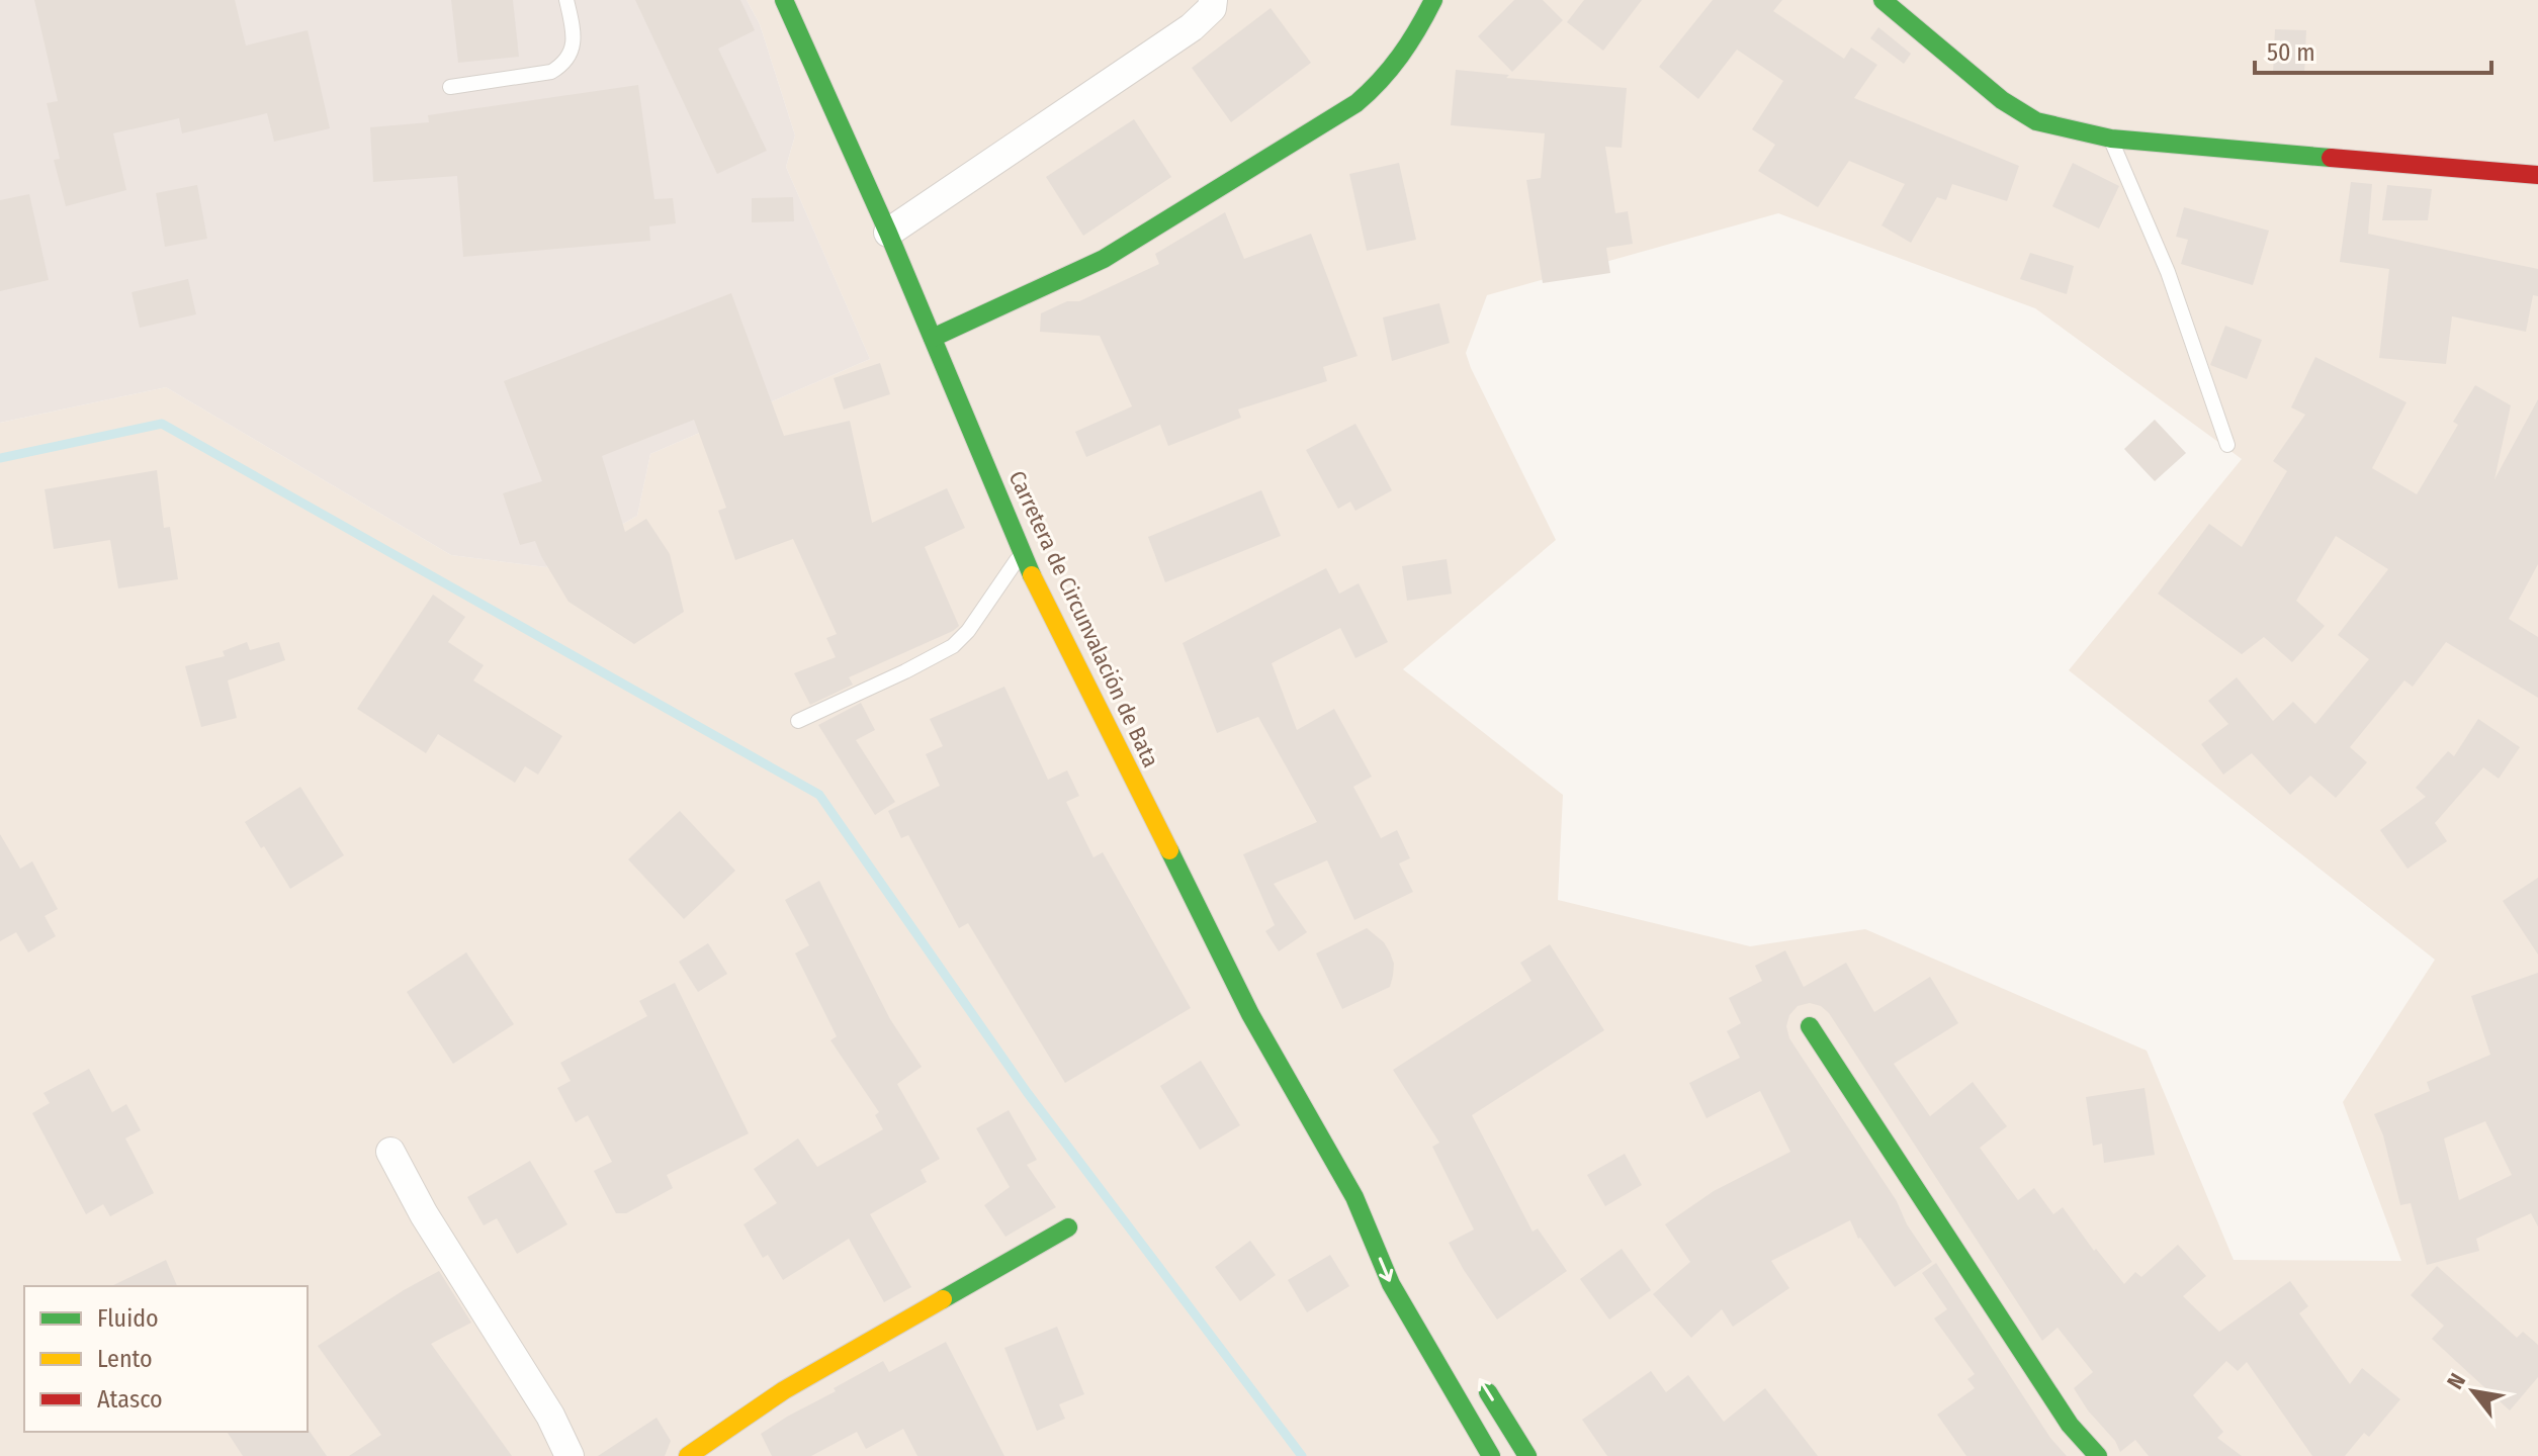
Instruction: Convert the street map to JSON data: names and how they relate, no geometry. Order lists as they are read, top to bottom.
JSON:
{
  "streets": {
    "street": ["Carretera de Circunvalación de Bata"]
  },
  "legend": ["Fluido", "Lento", "Atasco"],
  "scale_bar": "50 m",
  "north": "top left"
}
